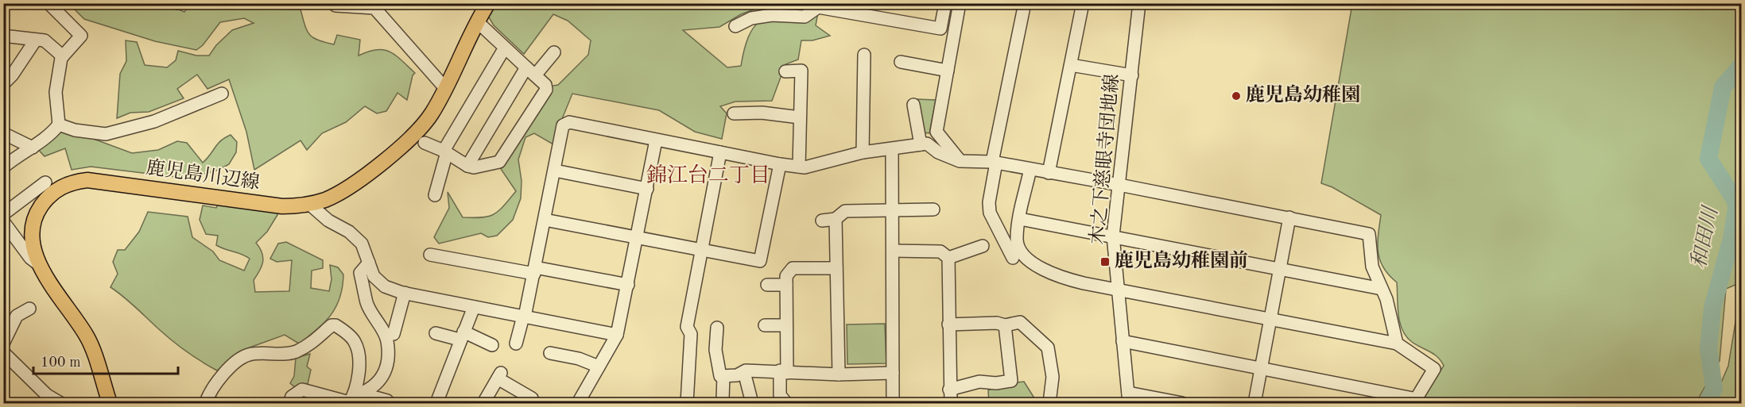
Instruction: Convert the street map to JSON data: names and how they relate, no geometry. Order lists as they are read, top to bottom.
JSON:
{
  "streets": {
    "main road": ["鹿児島川辺線"],
    "street": ["木之下慈眼寺団地線"]
  },
  "districts": ["錦江台二丁目"],
  "water": ["和田川"],
  "places": {
    "other": ["鹿児島幼稚園"],
    "transit": ["鹿児島幼稚園前"]
  },
  "scale_bar": "100 m"
}
